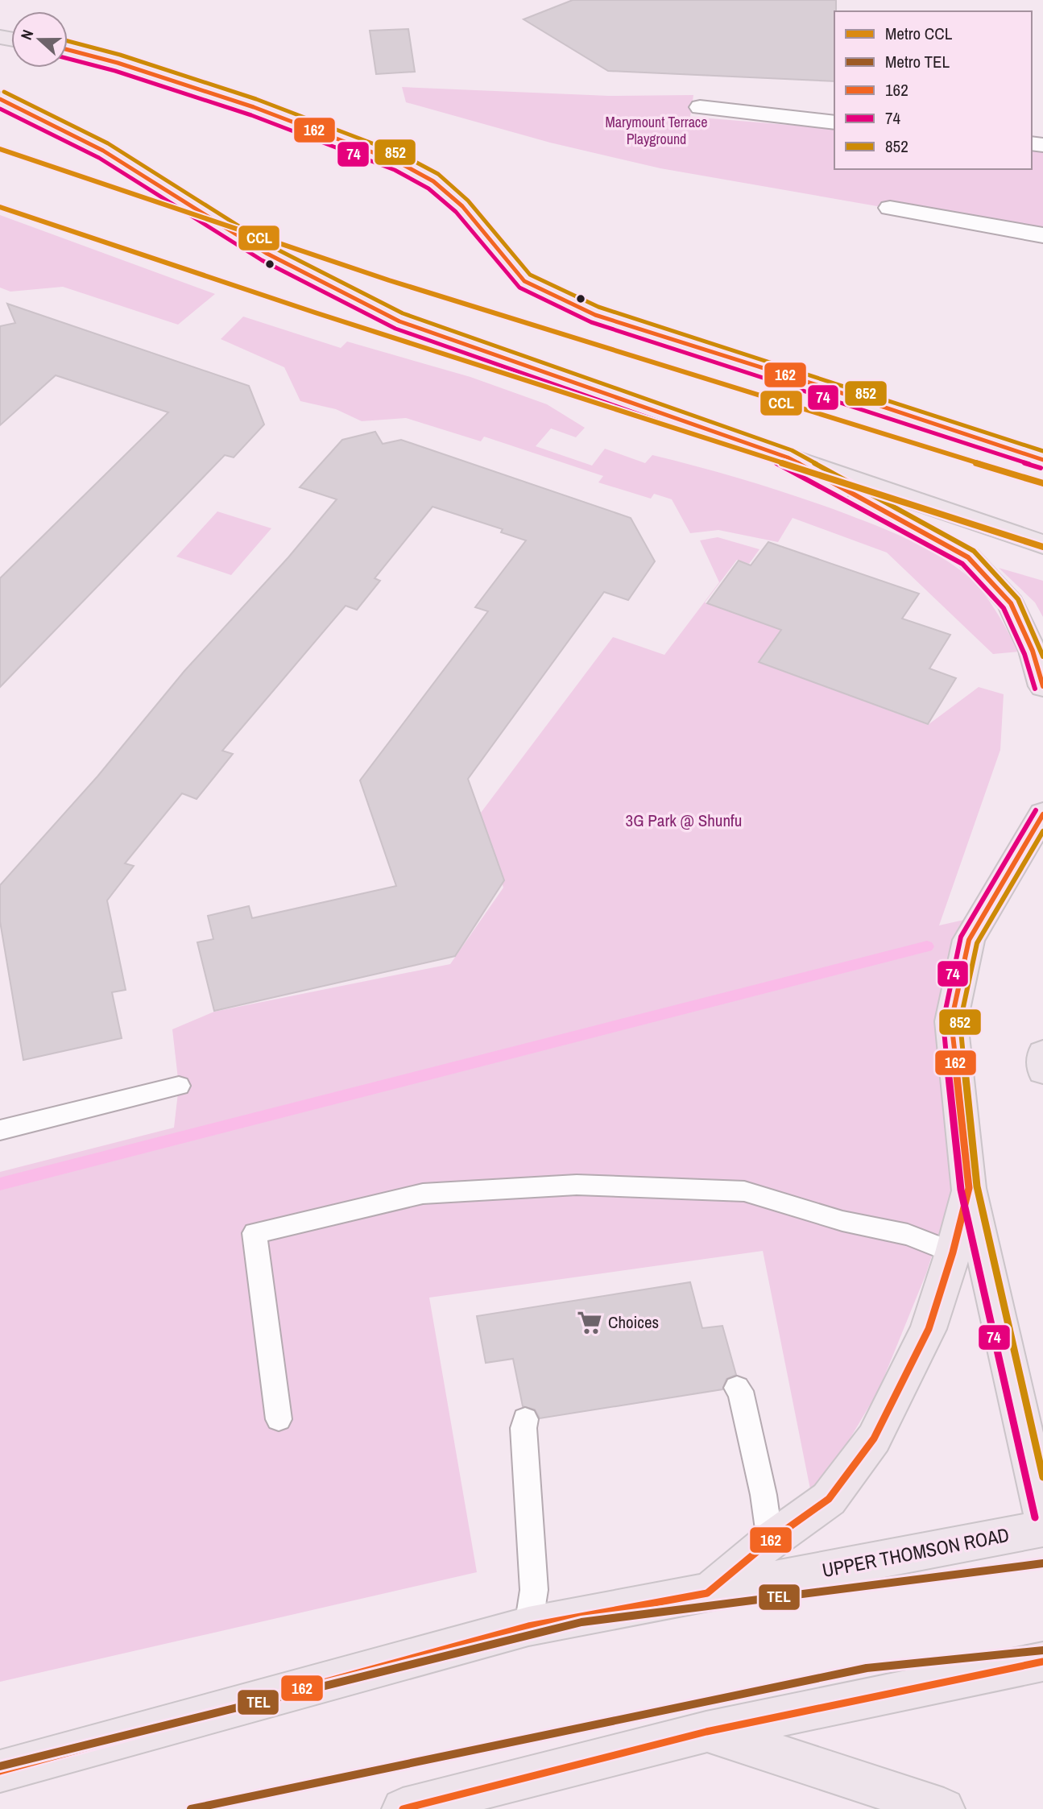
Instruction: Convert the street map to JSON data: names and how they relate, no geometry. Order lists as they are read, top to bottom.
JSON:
{
  "streets": {
    "main road": ["UPPER THOMSON ROAD"]
  },
  "parks": ["Marymount Terrace Playground", "3G Park @ Shunfu"],
  "places": {
    "supermarket": ["Choices"]
  },
  "lines": [
    "transit line 852",
    "transit line 162",
    "transit line 74",
    "metro line CCL",
    "metro line TEL"
  ],
  "legend": [
    "Metro CCL",
    "Metro TEL",
    "162",
    "74",
    "852"
  ],
  "north": "left"
}
